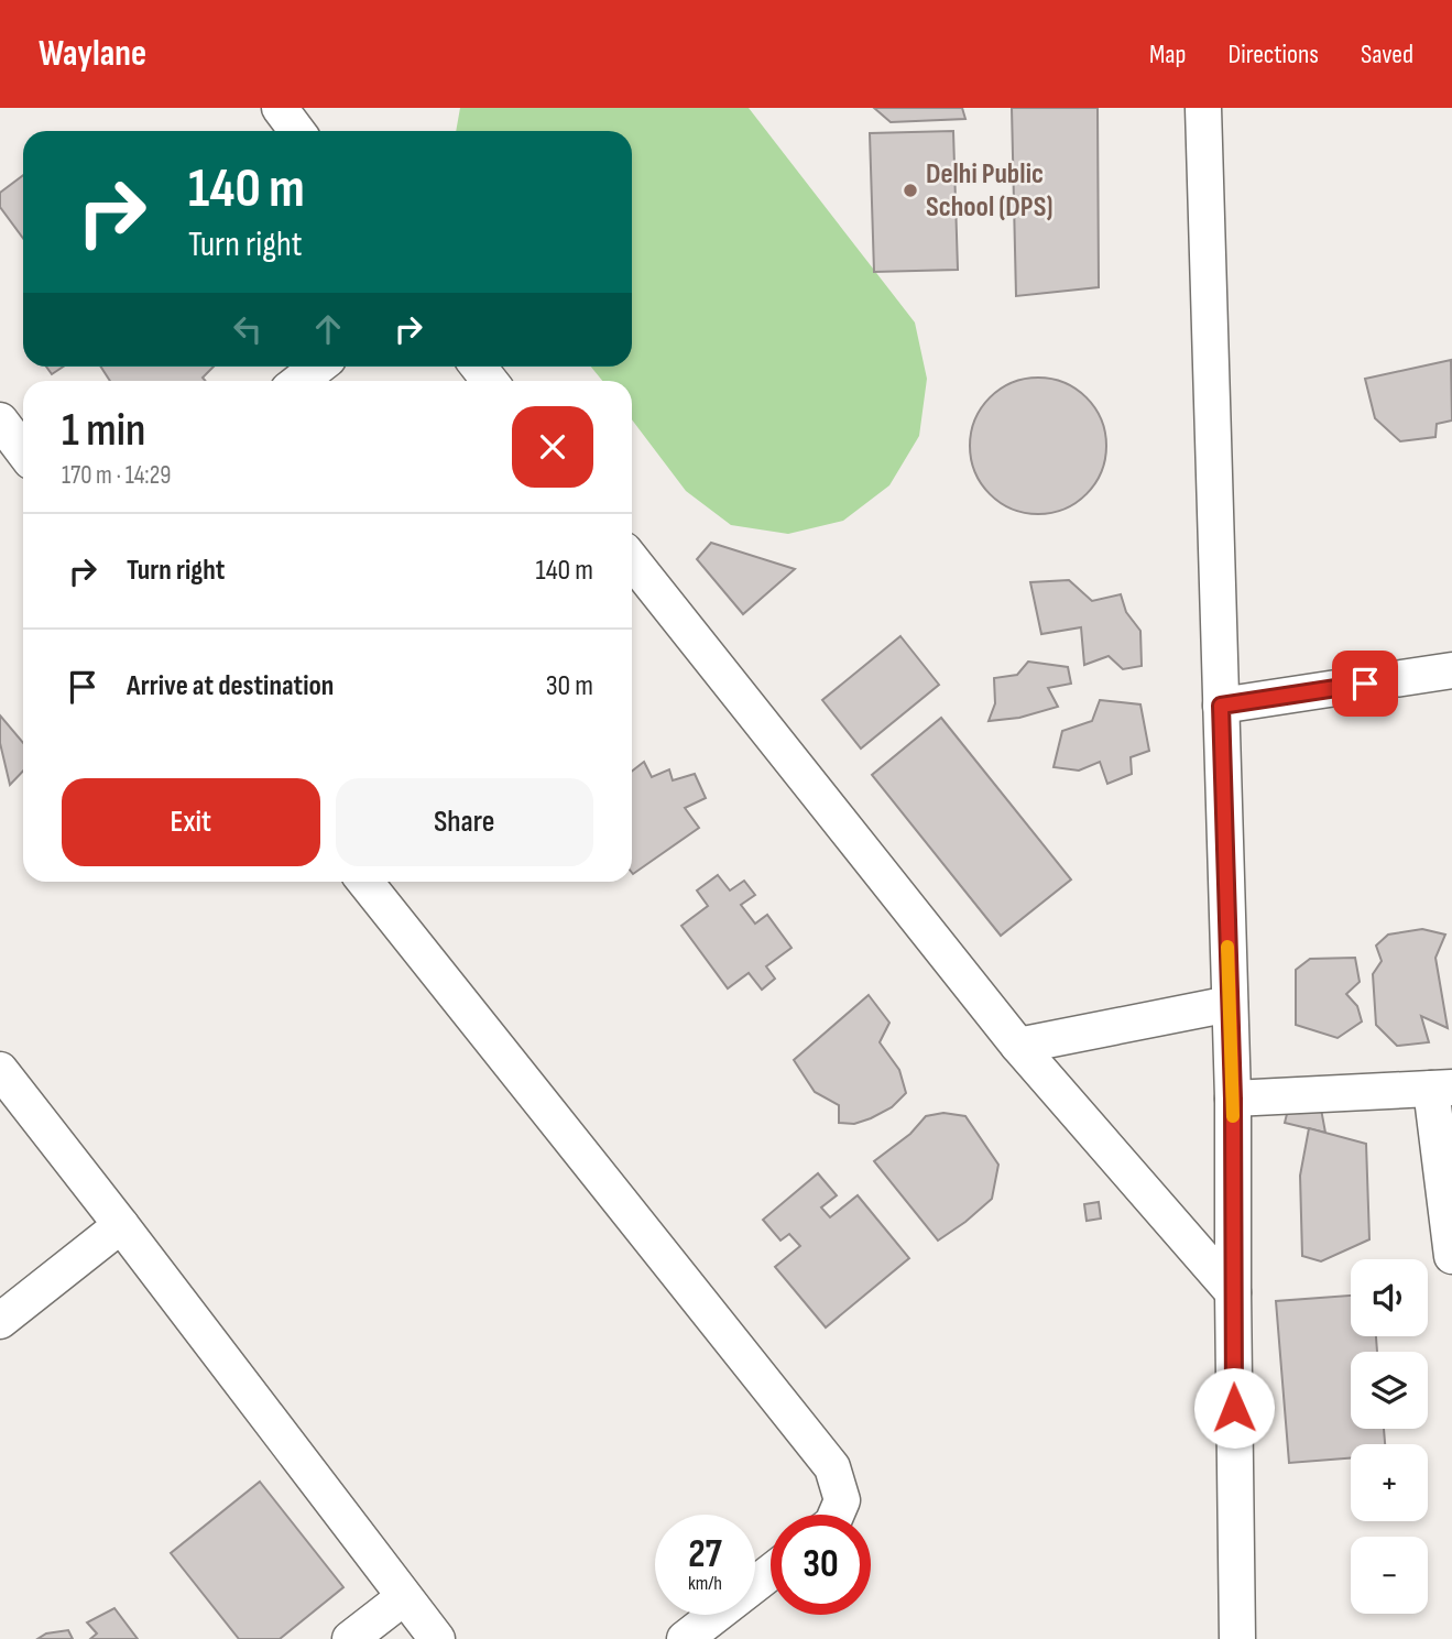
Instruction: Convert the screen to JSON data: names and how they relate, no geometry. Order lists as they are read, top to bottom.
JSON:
{
  "places": ["Delhi Public School (DPS)"],
  "page": {
    "header": "Waylane",
    "nav": ["Map", "Directions", "Saved"],
    "turn": ["140 m", "Turn right"],
    "heading": ["1 min", "170 m · 14:29"],
    "list": [
      {
        "name": "Turn right",
        "value": "140 m"
      },
      {
        "name": "Arrive at destination",
        "value": "30 m"
      }
    ],
    "buttons": ["Exit", "Share"],
    "map_buttons": ["+", "−"],
    "speed": "27 km/h",
    "limit": "30"
  }
}
